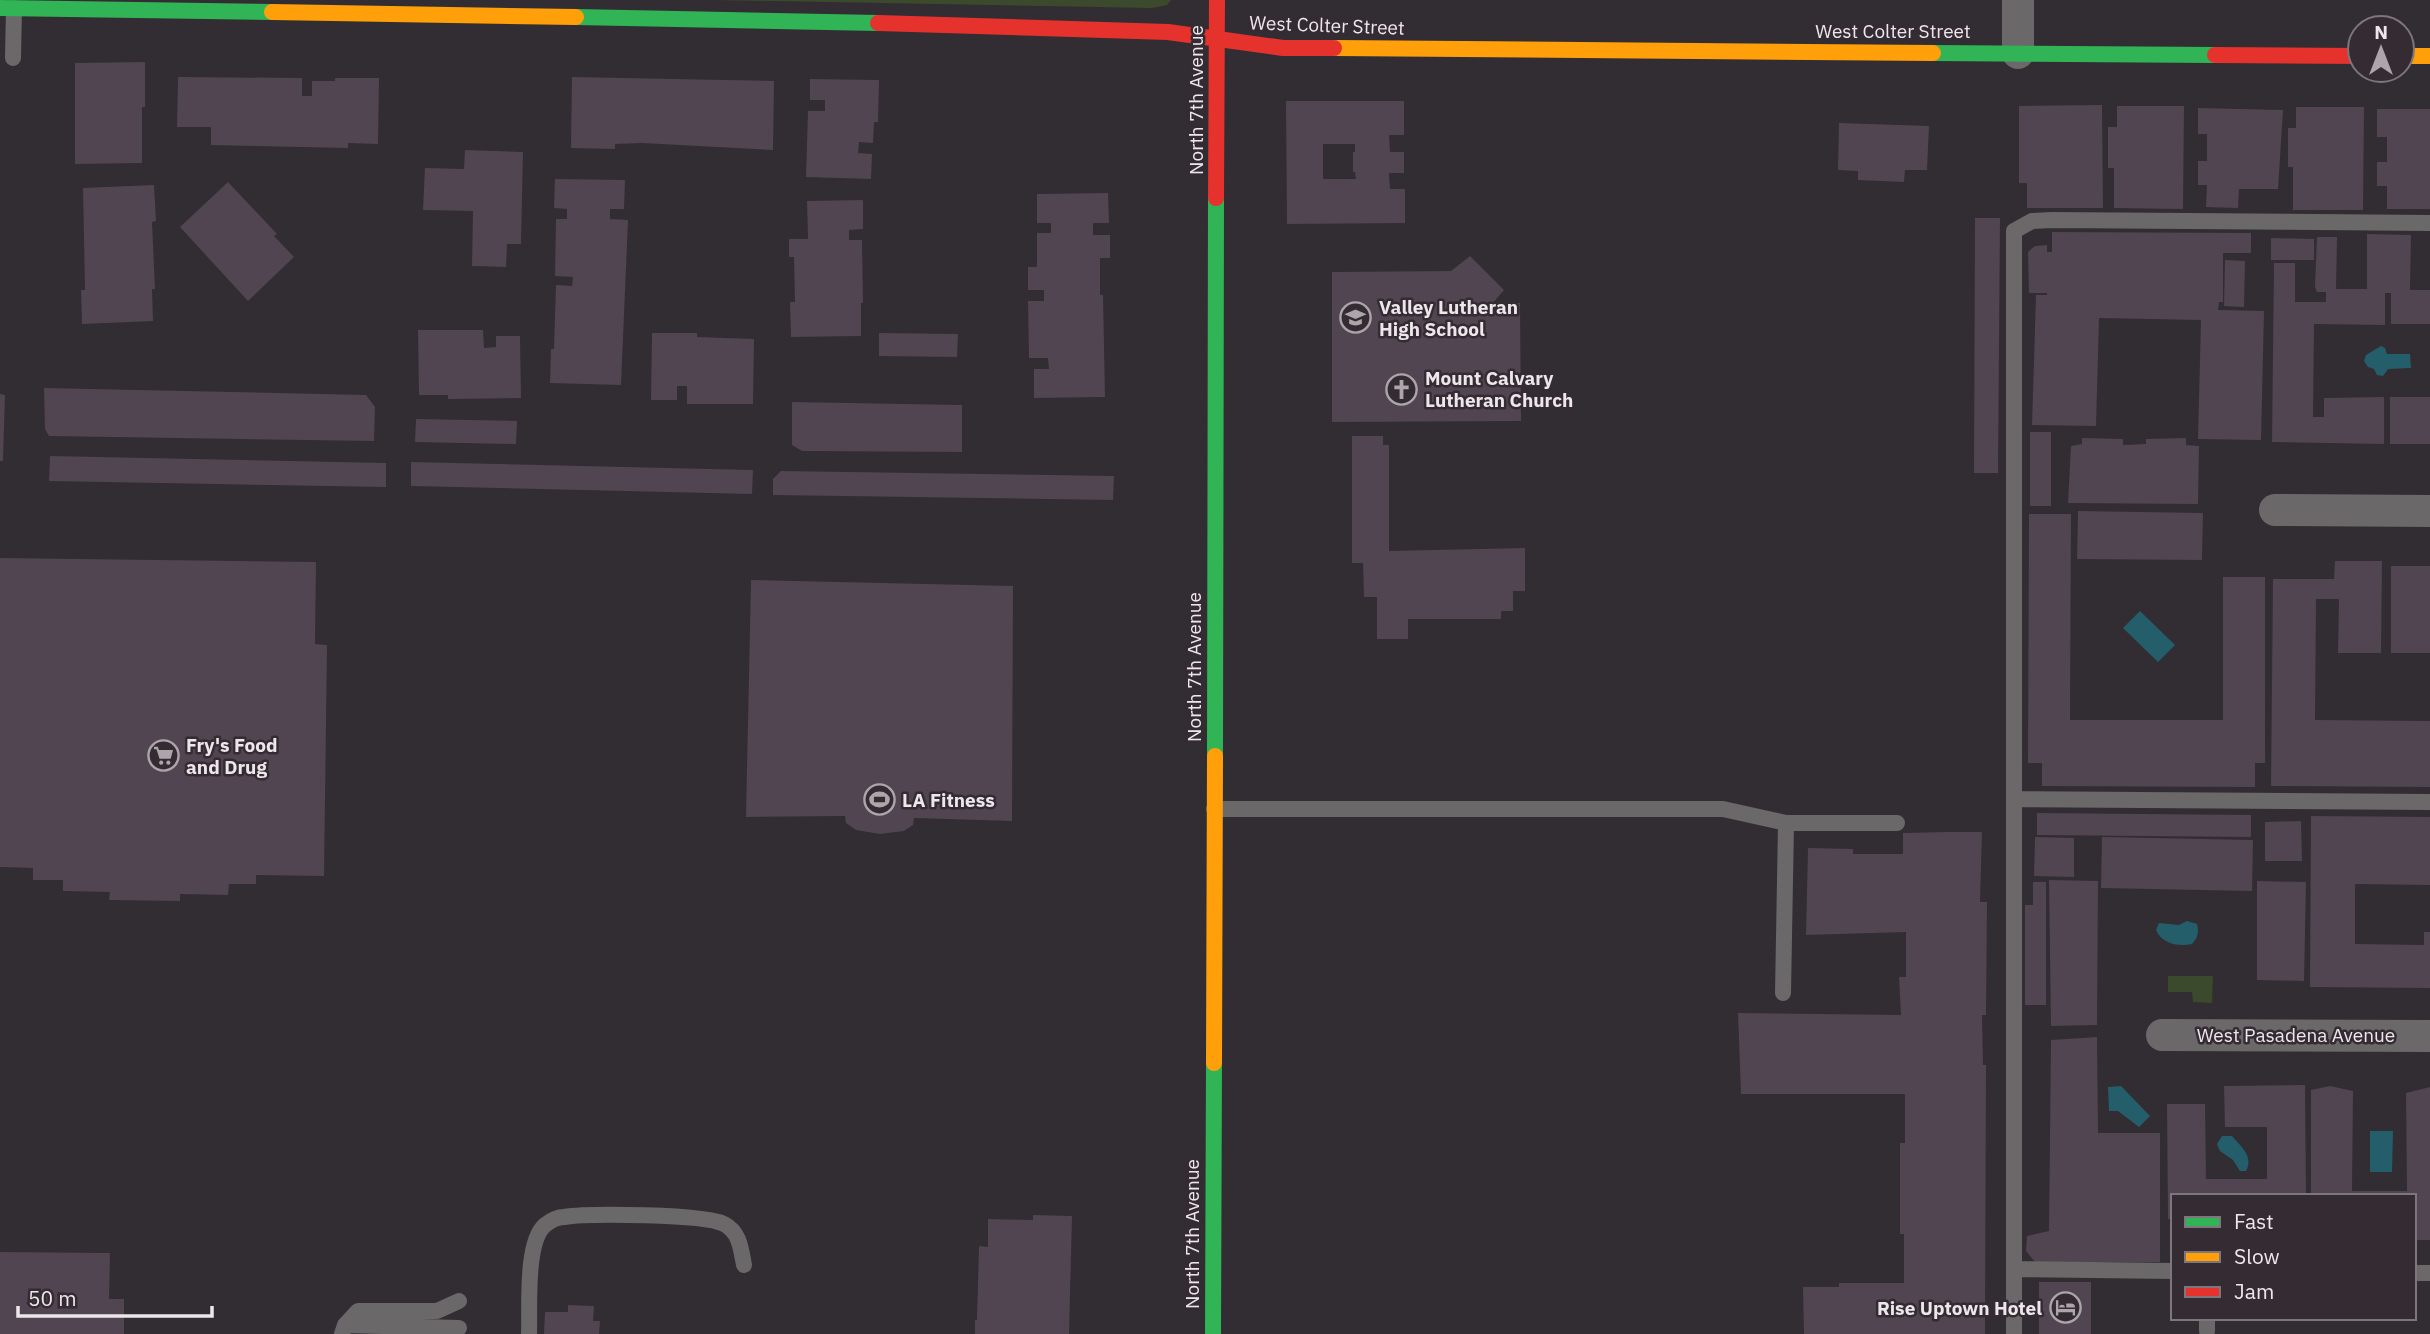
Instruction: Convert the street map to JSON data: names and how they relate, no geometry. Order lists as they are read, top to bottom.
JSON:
{
  "streets": {
    "street": ["West Colter Street", "North 7th Avenue", "West Pasadena Avenue"]
  },
  "crossings": [
    ["West Colter Street", "North 7th Avenue"]
  ],
  "places": {
    "school or university": ["Valley Lutheran High School"],
    "church": ["Mount Calvary Lutheran Church"],
    "supermarket": ["Fry's Food and Drug"],
    "sports": ["LA Fitness"],
    "hotel": ["Rise Uptown Hotel"]
  },
  "legend": ["Fast", "Slow", "Jam"],
  "scale_bar": "50 m",
  "north": "top"
}
